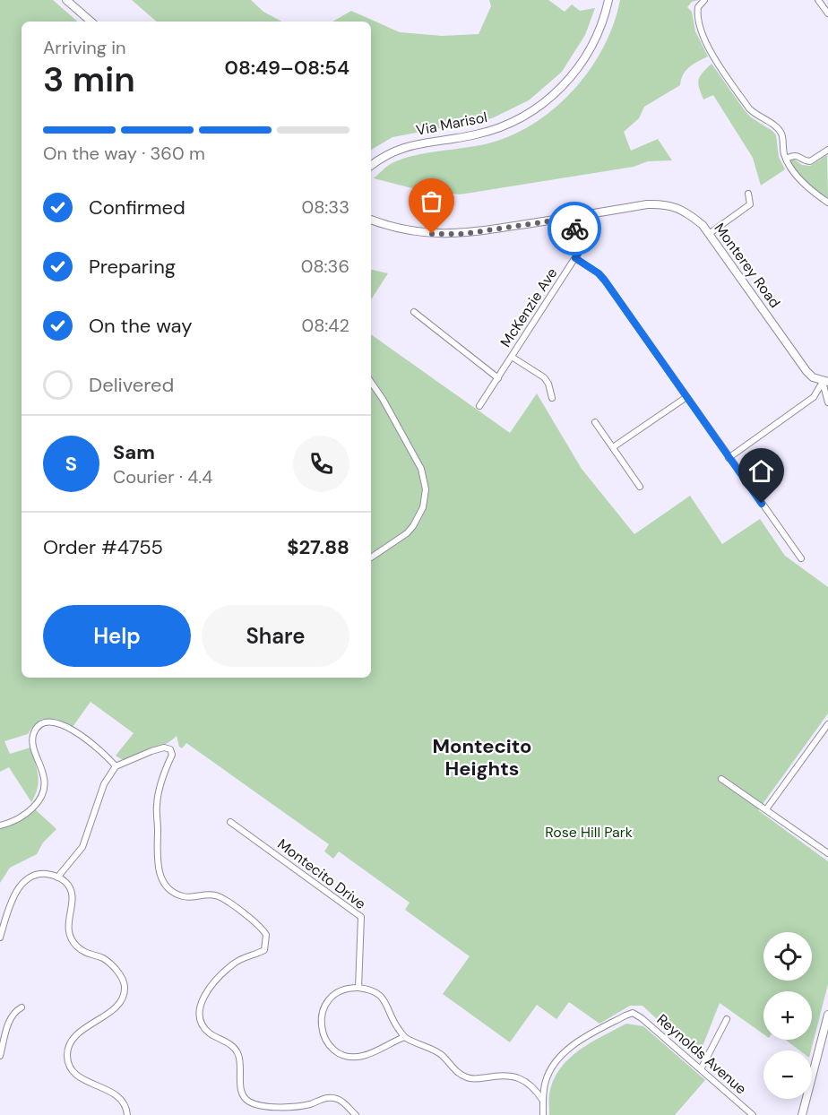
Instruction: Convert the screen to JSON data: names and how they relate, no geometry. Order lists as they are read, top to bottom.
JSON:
{
  "streets": {
    "street": [
      "Via Marisol",
      "Monterey Road",
      "McKenzie Ave",
      "Montecito Drive",
      "Reynolds Avenue"
    ]
  },
  "crossings": [
    ["Monterey Road", "McKenzie Ave"]
  ],
  "districts": ["Montecito Heights"],
  "parks": ["Rose Hill Park"],
  "page": {
    "heading": ["3 min", "Arriving in", "08:49–08:54"],
    "panel": [
      "Sam",
      "Courier · 4.4",
      "Order #4755",
      "$27.88"
    ],
    "bar": "On the way · 360 m",
    "list": [
      ["Confirmed", "08:33"],
      ["Preparing", "08:36"],
      ["On the way", "08:42"],
      "Delivered"
    ],
    "round": "S",
    "buttons": ["Help", "Share"],
    "map_buttons": ["+", "−"]
  }
}
